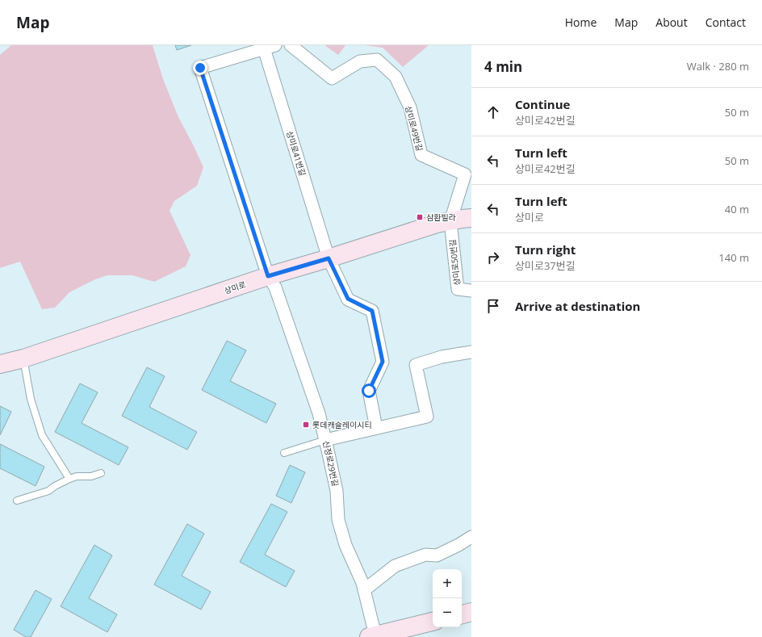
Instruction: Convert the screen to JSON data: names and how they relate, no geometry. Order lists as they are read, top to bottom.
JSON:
{
  "streets": {
    "street": [
      "상미로49번길",
      "상미로41번길",
      "상미로50번길",
      "상미로",
      "신정로29번길"
    ]
  },
  "crossings": [
    ["상미로49번길", "상미로50번길"],
    ["상미로49번길", "상미로"],
    ["상미로41번길", "상미로"],
    ["상미로41번길", "신정로29번길"],
    ["상미로50번길", "상미로"],
    ["상미로", "신정로29번길"]
  ],
  "places": {
    "transit": ["삼환빌라", "롯데캐슬레이시티"]
  },
  "page": {
    "header": "Map",
    "nav": [
      "Home",
      "Map",
      "About",
      "Contact"
    ],
    "heading": ["4 min", "Walk · 280 m"],
    "list": [
      ["Continue", "상미로42번길", "50 m"],
      ["Turn left", "상미로42번길", "50 m"],
      ["Turn left", "상미로", "40 m"],
      ["Turn right", "상미로37번길", "140 m"],
      "Arrive at destination"
    ],
    "map_buttons": ["+", "−"]
  }
}
